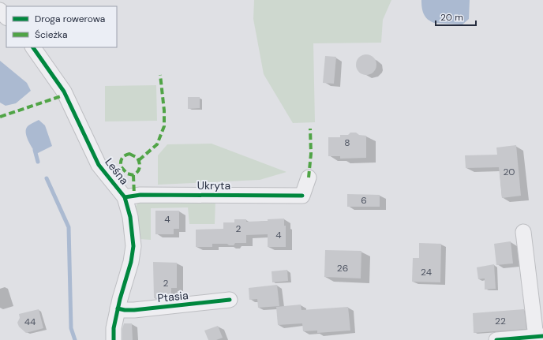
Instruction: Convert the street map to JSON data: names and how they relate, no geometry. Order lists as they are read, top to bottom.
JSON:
{
  "streets": {
    "street": ["Leśna", "Ukryta", "Ptasia"]
  },
  "crossings": [
    ["Leśna", "Ukryta"],
    ["Leśna", "Ptasia"]
  ],
  "house_numbers": [
    "8",
    "20",
    "6",
    "4",
    "2",
    "4",
    "26",
    "24",
    "2",
    "22",
    "44"
  ],
  "legend": ["Droga rowerowa", "Ścieżka"],
  "scale_bar": "20 m"
}
